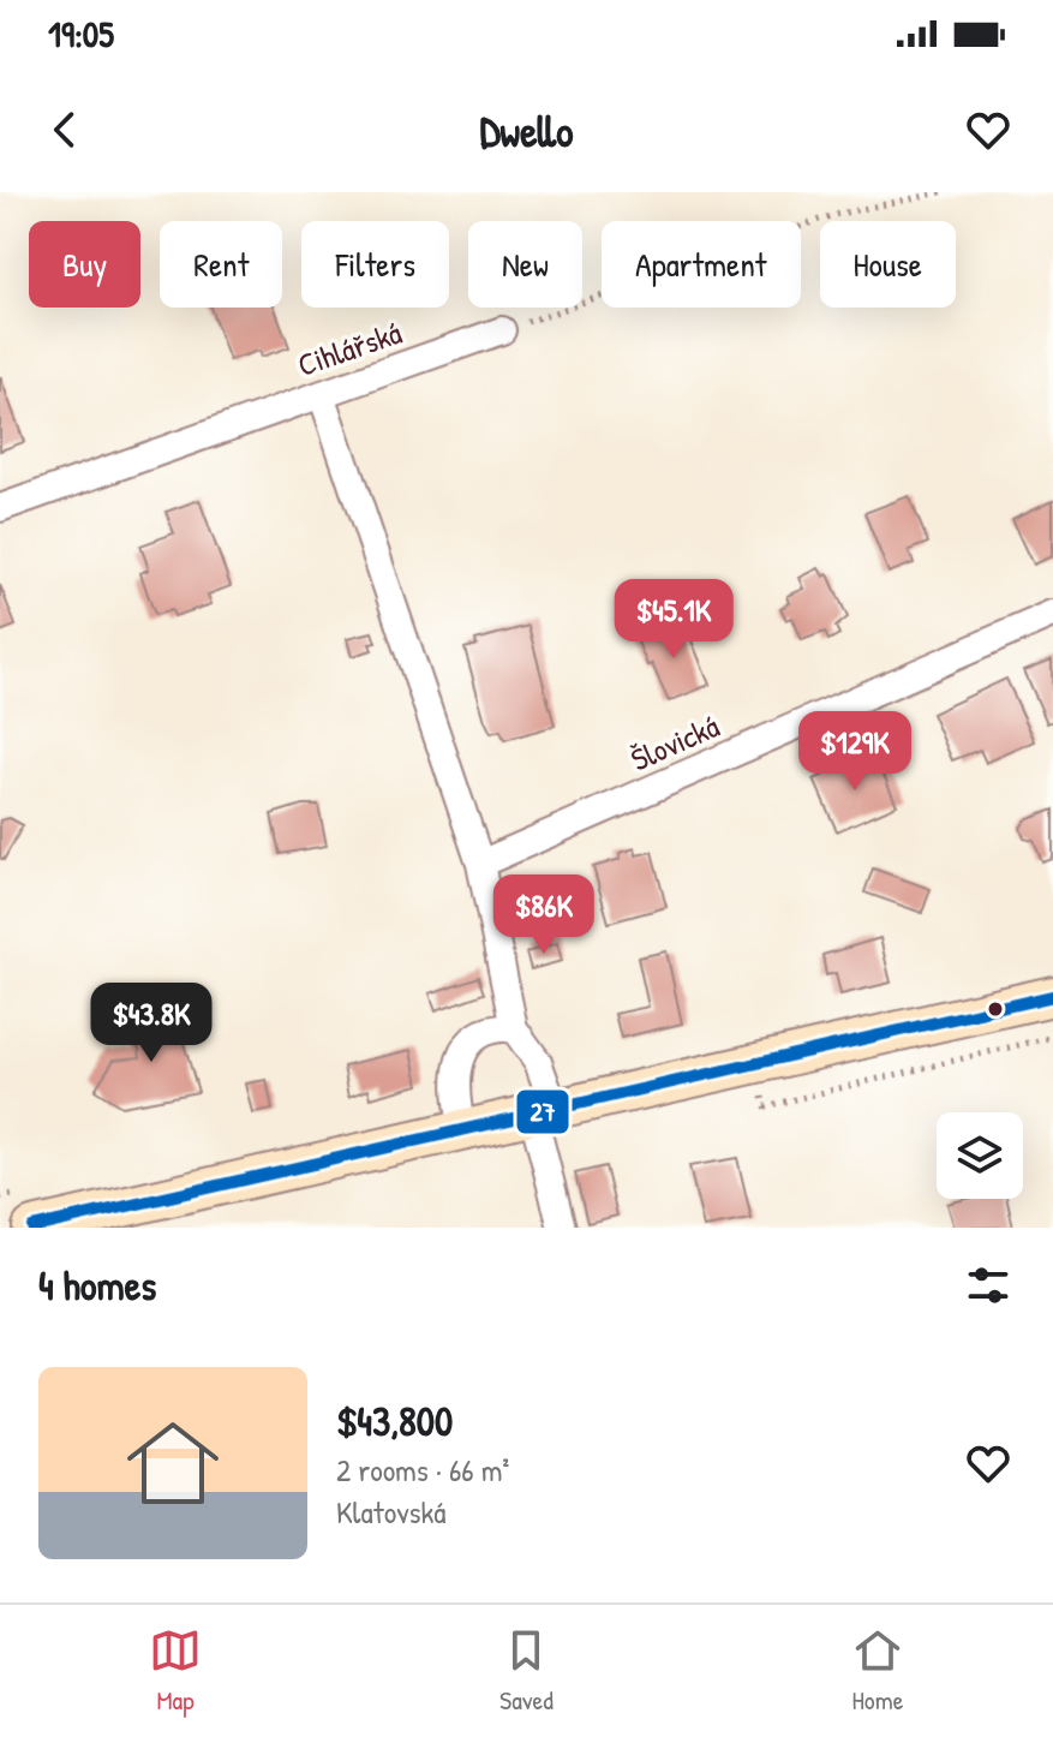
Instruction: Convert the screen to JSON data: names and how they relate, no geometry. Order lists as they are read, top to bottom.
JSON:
{
  "streets": {
    "street": ["Cihlářská", "Šlovická"]
  },
  "lines": ["transit line 27"],
  "page": {
    "status": "19:05",
    "header": "Dwello",
    "chip": [
      "Buy",
      "Rent",
      "Filters",
      "New",
      "Apartment",
      "House"
    ],
    "price": [
      "$45.1K",
      "$129K",
      "$86K",
      "$43.8K"
    ],
    "heading": "4 homes",
    "list": [
      {
        "name": "$43,800",
        "note": "2 rooms · 66 m² · Klatovská"
      }
    ],
    "tabs": ["Map", "Saved", "Home"]
  }
}
